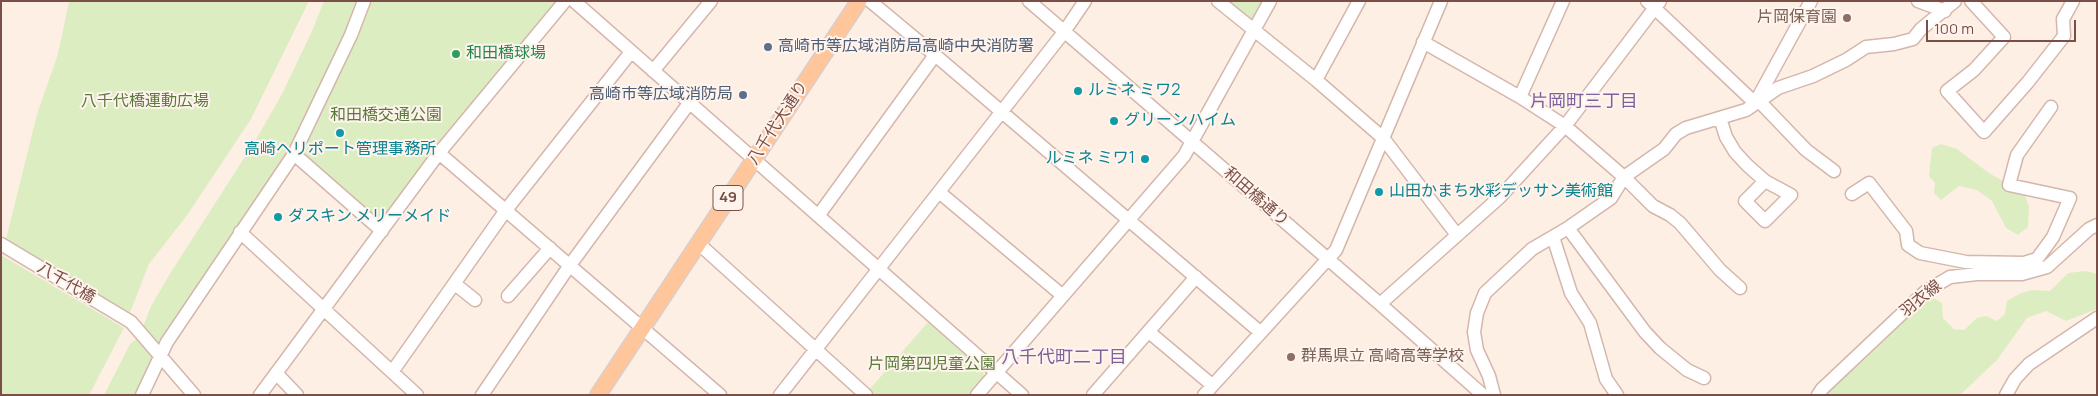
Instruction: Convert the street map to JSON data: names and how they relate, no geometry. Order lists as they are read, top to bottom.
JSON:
{
  "streets": {
    "main road": ["八千代大通り", "49"],
    "street": ["和田橋通り", "八千代橋", "羽衣線"]
  },
  "districts": ["片岡町三丁目", "八千代町二丁目"],
  "parks": ["八千代橋運動広場", "和田橋交通公園", "片岡第四児童公園"],
  "places": [
    "片岡保育園",
    "高崎市等広域消防局高崎中央消防署",
    "和田橋球場",
    "ルミネ ミワ2",
    "高崎市等広域消防局",
    "グリーンハイム",
    "高崎ヘリポート管理事務所",
    "ルミネ ミワ1",
    "山田かまち水彩デッサン美術館",
    "ダスキン メリーメイド",
    "群馬県立 高崎高等学校"
  ],
  "scale_bar": "100 m"
}
